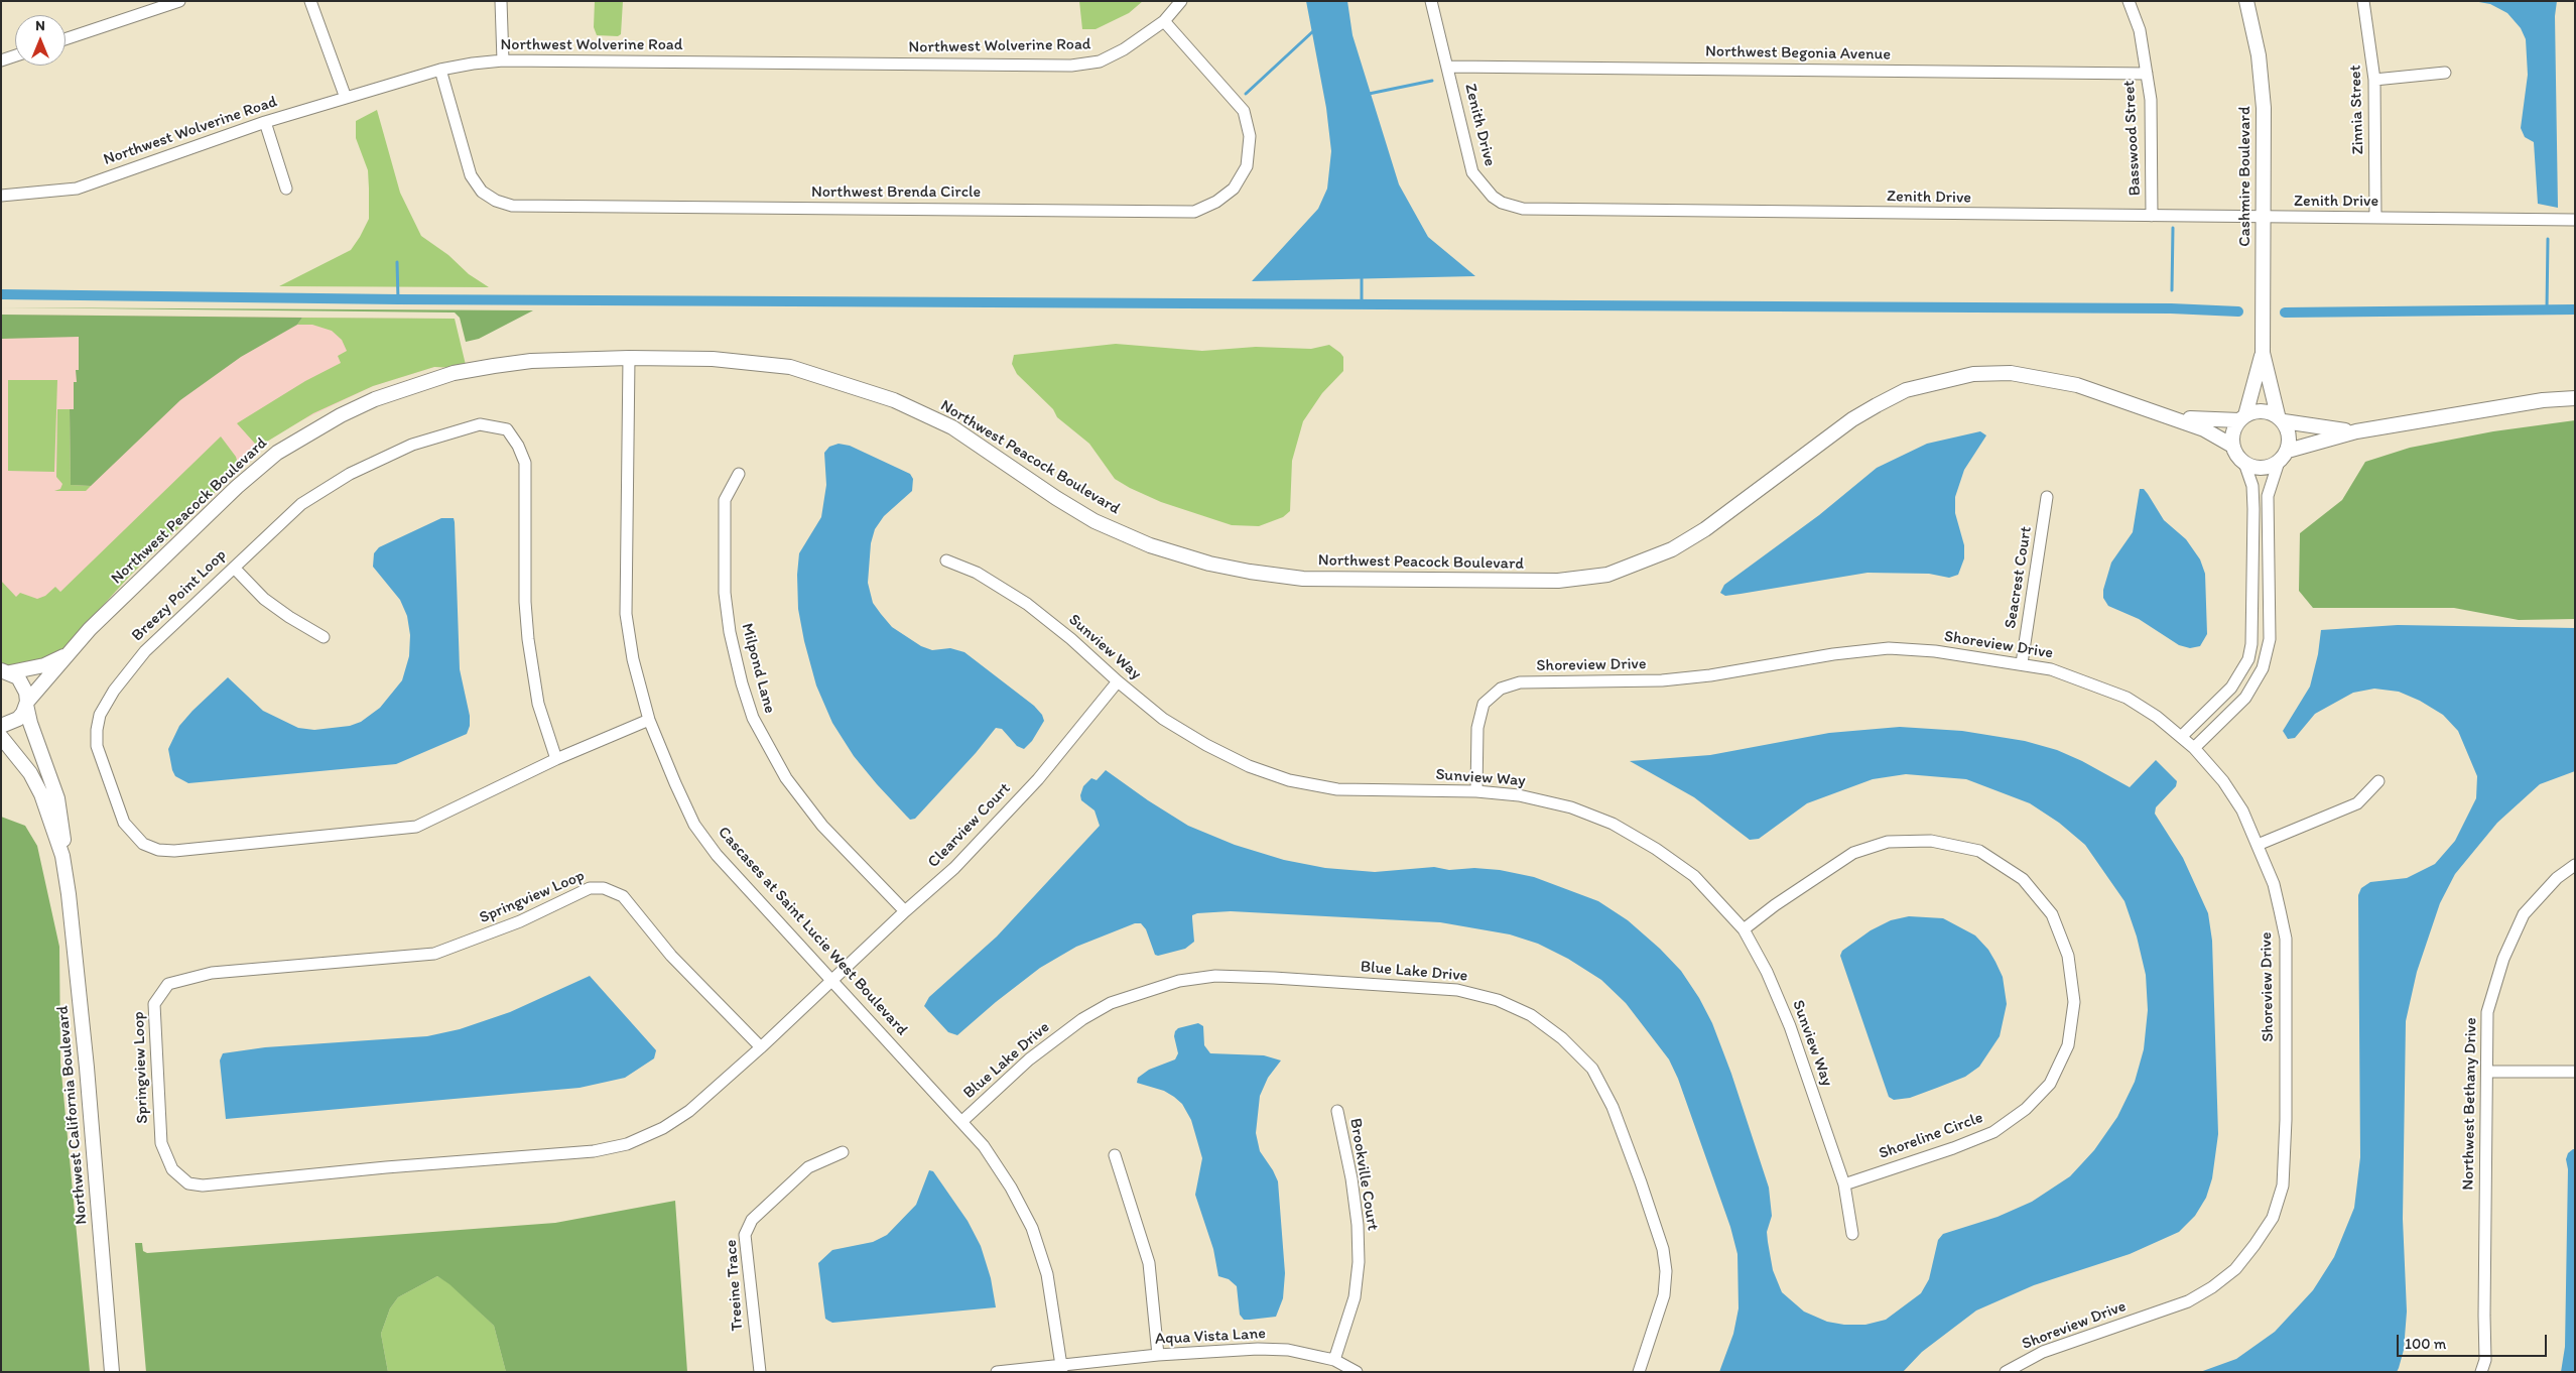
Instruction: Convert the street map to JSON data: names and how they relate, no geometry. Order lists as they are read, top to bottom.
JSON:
{
  "streets": {
    "street": [
      "Northwest Wolverine Road",
      "Northwest Begonia Avenue",
      "Zinnia Street",
      "Zenith Drive",
      "Basswood Street",
      "Cashmire Boulevard",
      "Northwest Brenda Circle",
      "Northwest Peacock Boulevard",
      "Seacrest Court",
      "Breezy Point Loop",
      "Shoreview Drive",
      "Sunview Way",
      "Milpond Lane",
      "Clearview Court",
      "Springview Loop",
      "Cascases at Saint Lucie West Boulevard",
      "Blue Lake Drive",
      "Northwest Bethany Drive",
      "Northwest California Boulevard",
      "Shoreline Circle",
      "Brookville Court",
      "Treeine Trace",
      "Aqua Vista Lane"
    ]
  },
  "crossings": [
    ["Northwest Wolverine Road", "Northwest Brenda Circle"],
    ["Northwest Begonia Avenue", "Zenith Drive"],
    ["Northwest Begonia Avenue", "Basswood Street"],
    ["Zinnia Street", "Zenith Drive"],
    ["Zenith Drive", "Basswood Street"],
    ["Zenith Drive", "Cashmire Boulevard"],
    ["Cashmire Boulevard", "Northwest Peacock Boulevard"],
    ["Northwest Peacock Boulevard", "Cascases at Saint Lucie West Boulevard"],
    ["Northwest Peacock Boulevard", "Northwest California Boulevard"],
    ["Seacrest Court", "Shoreview Drive"],
    ["Breezy Point Loop", "Cascases at Saint Lucie West Boulevard"],
    ["Shoreview Drive", "Sunview Way"],
    ["Sunview Way", "Clearview Court"],
    ["Sunview Way", "Shoreline Circle"],
    ["Milpond Lane", "Clearview Court"],
    ["Clearview Court", "Springview Loop"],
    ["Clearview Court", "Cascases at Saint Lucie West Boulevard"],
    ["Springview Loop", "Cascases at Saint Lucie West Boulevard"],
    ["Cascases at Saint Lucie West Boulevard", "Blue Lake Drive"],
    ["Cascases at Saint Lucie West Boulevard", "Aqua Vista Lane"],
    ["Brookville Court", "Aqua Vista Lane"]
  ],
  "scale_bar": "100 m",
  "north": "top"
}
